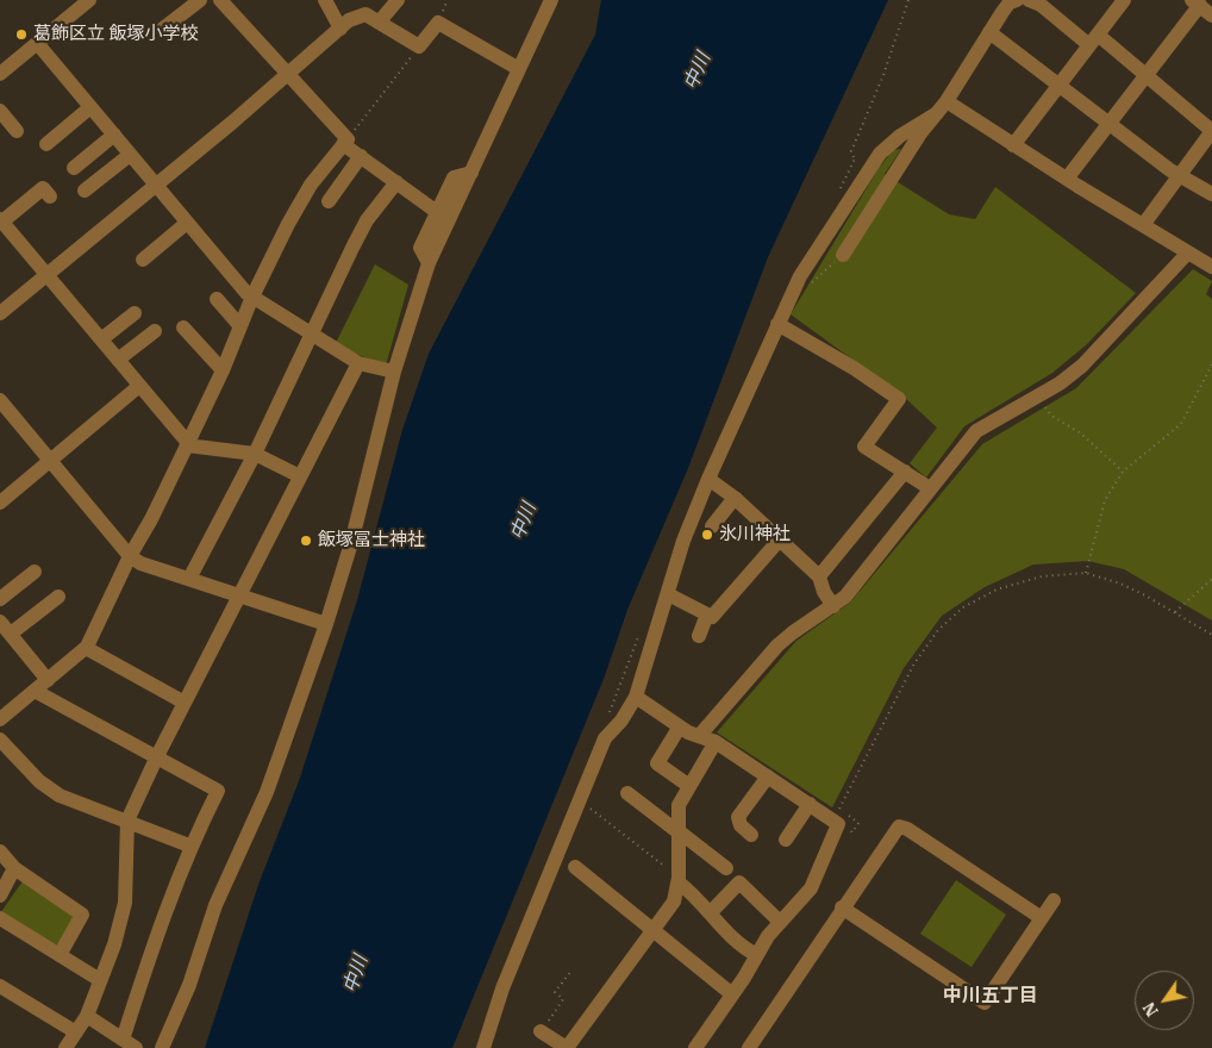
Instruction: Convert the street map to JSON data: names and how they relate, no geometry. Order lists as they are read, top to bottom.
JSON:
{
  "districts": ["中川五丁目"],
  "water": ["中川"],
  "places": ["葛飾区立 飯塚小学校", "氷川神社", "飯塚冨士神社"],
  "north": "bottom left"
}
